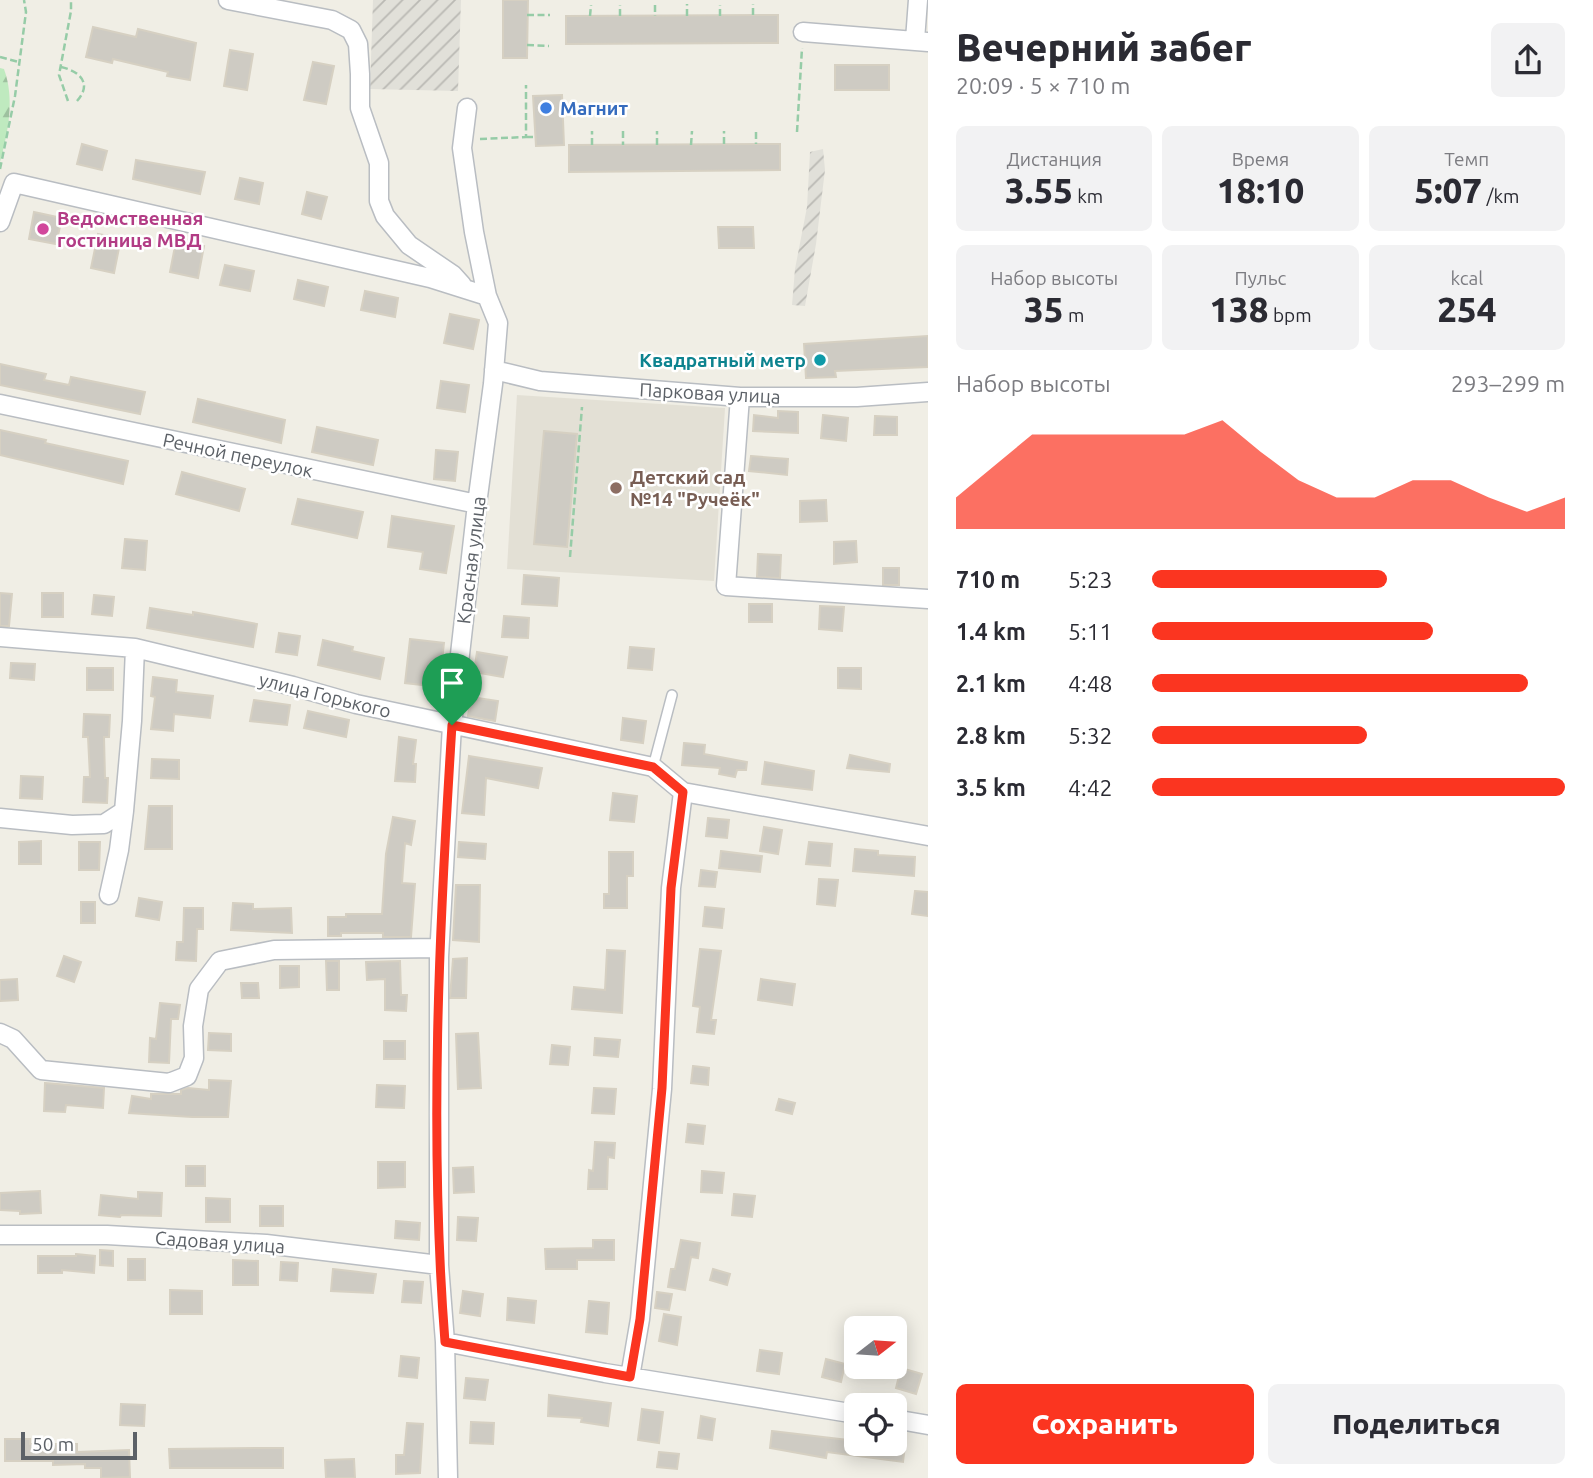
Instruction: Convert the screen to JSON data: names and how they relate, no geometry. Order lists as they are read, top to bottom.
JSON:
{
  "streets": {
    "street": [
      "Парковая улица",
      "Речной переулок",
      "Красная улица",
      "улица Горького",
      "Садовая улица"
    ]
  },
  "crossings": [
    ["Парковая улица", "Красная улица"],
    ["Речной переулок", "Красная улица"],
    ["Красная улица", "улица Горького"],
    ["Красная улица", "Садовая улица"]
  ],
  "places": [
    "Магнит",
    "Ведомственная гостиница МВД",
    "Квадратный метр",
    "Детский сад №14 \"Ручеёк\""
  ],
  "scale_bar": "50 m",
  "north": "right",
  "page": {
    "heading": ["Вечерний забег", "20:09 · 5 × 710 m"],
    "stats": [
      ["Дистанция", "3.55 km"],
      ["Время", "18:10"],
      ["Темп", "5:07 /km"],
      ["Набор высоты", "35 m"],
      ["Пульс", "138 bpm"],
      ["kcal", "254"]
    ],
    "chart": ["Набор высоты", "293–299 m"],
    "list": [
      {
        "name": "710 m",
        "note": "5:23"
      },
      {
        "name": "1.4 km",
        "note": "5:11"
      },
      {
        "name": "2.1 km",
        "note": "4:48"
      },
      {
        "name": "2.8 km",
        "note": "5:32"
      },
      {
        "name": "3.5 km",
        "note": "4:42"
      }
    ],
    "buttons": ["Сохранить", "Поделиться"],
    "scale": "50 m"
  }
}
